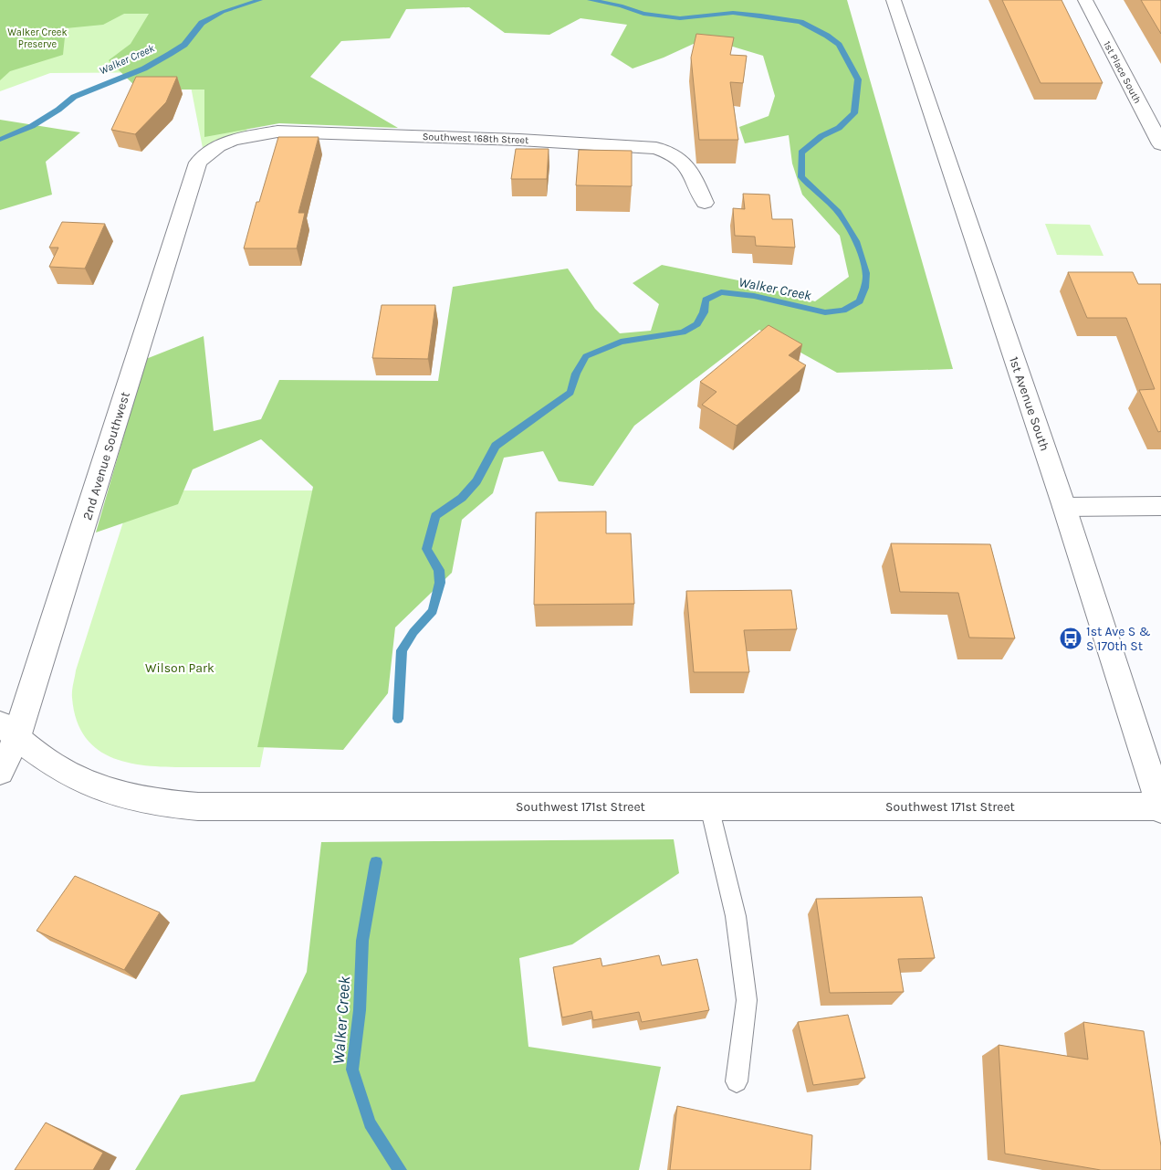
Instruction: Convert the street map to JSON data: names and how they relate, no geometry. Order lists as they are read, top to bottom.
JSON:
{
  "streets": {
    "street": [
      "1st Place South",
      "Southwest 168th Street",
      "1st Avenue South",
      "2nd Avenue Southwest",
      "Southwest 171st Street"
    ]
  },
  "crossings": [
    ["Southwest 168th Street", "2nd Avenue Southwest"],
    ["1st Avenue South", "Southwest 171st Street"],
    ["2nd Avenue Southwest", "Southwest 171st Street"]
  ],
  "water": ["Walker Creek"],
  "parks": ["Walker Creek Preserve", "Wilson Park"],
  "places": {
    "bus stop": ["1st Ave S & S 170th St"]
  }
}
